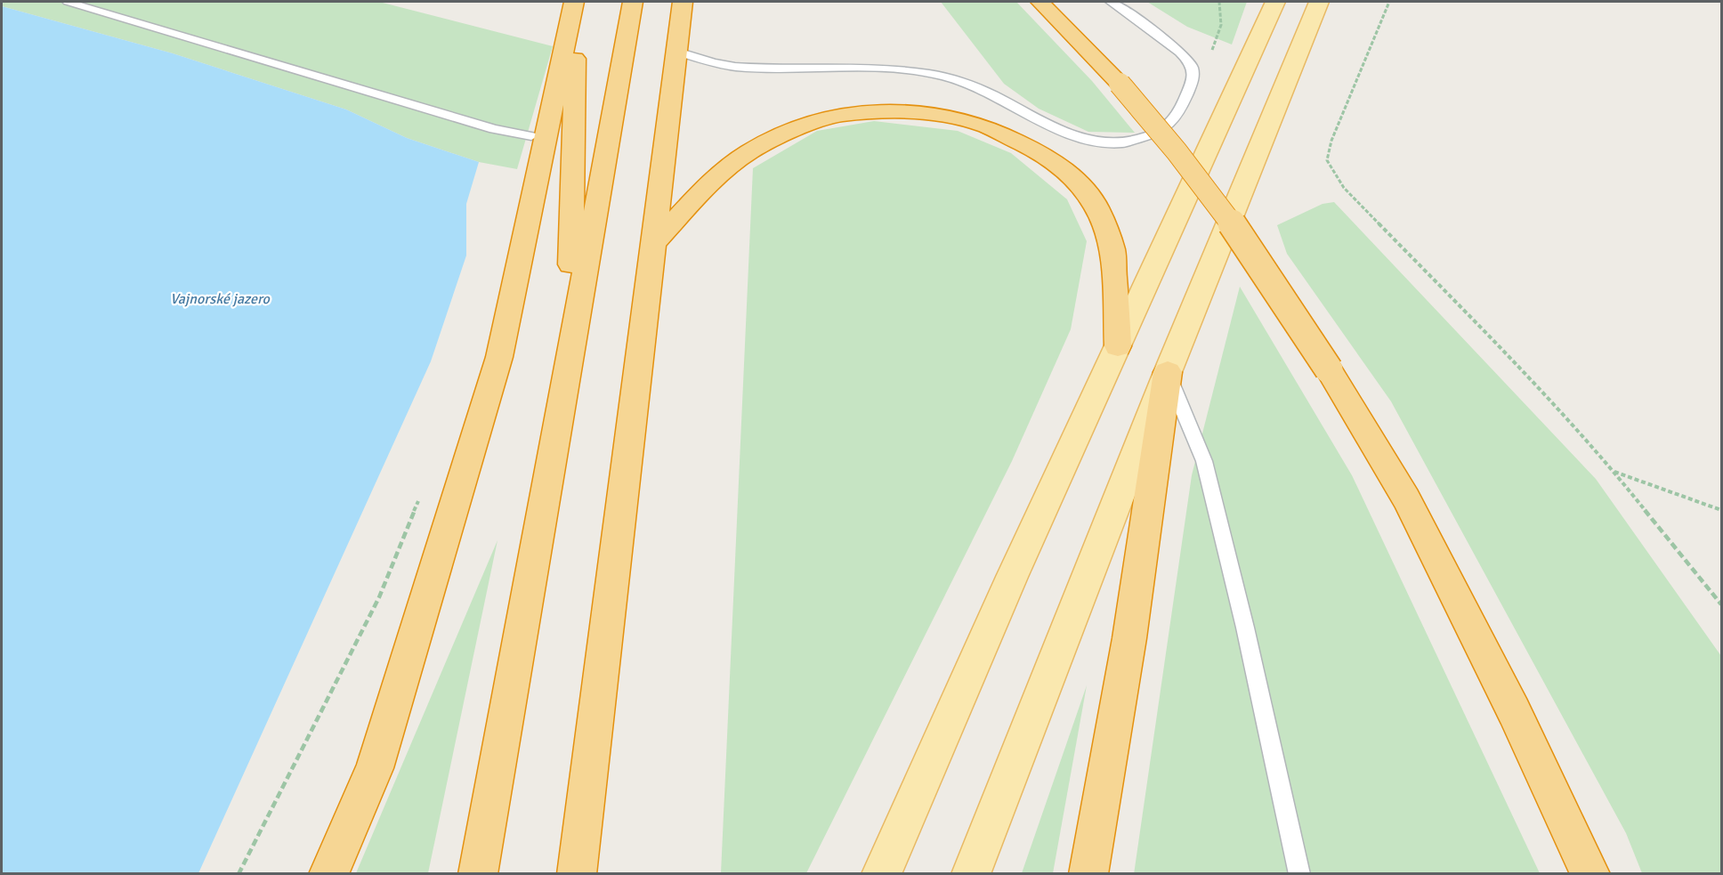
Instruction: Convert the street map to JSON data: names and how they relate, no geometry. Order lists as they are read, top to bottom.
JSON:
{
  "water": ["Vajnorské jazero"]
}
